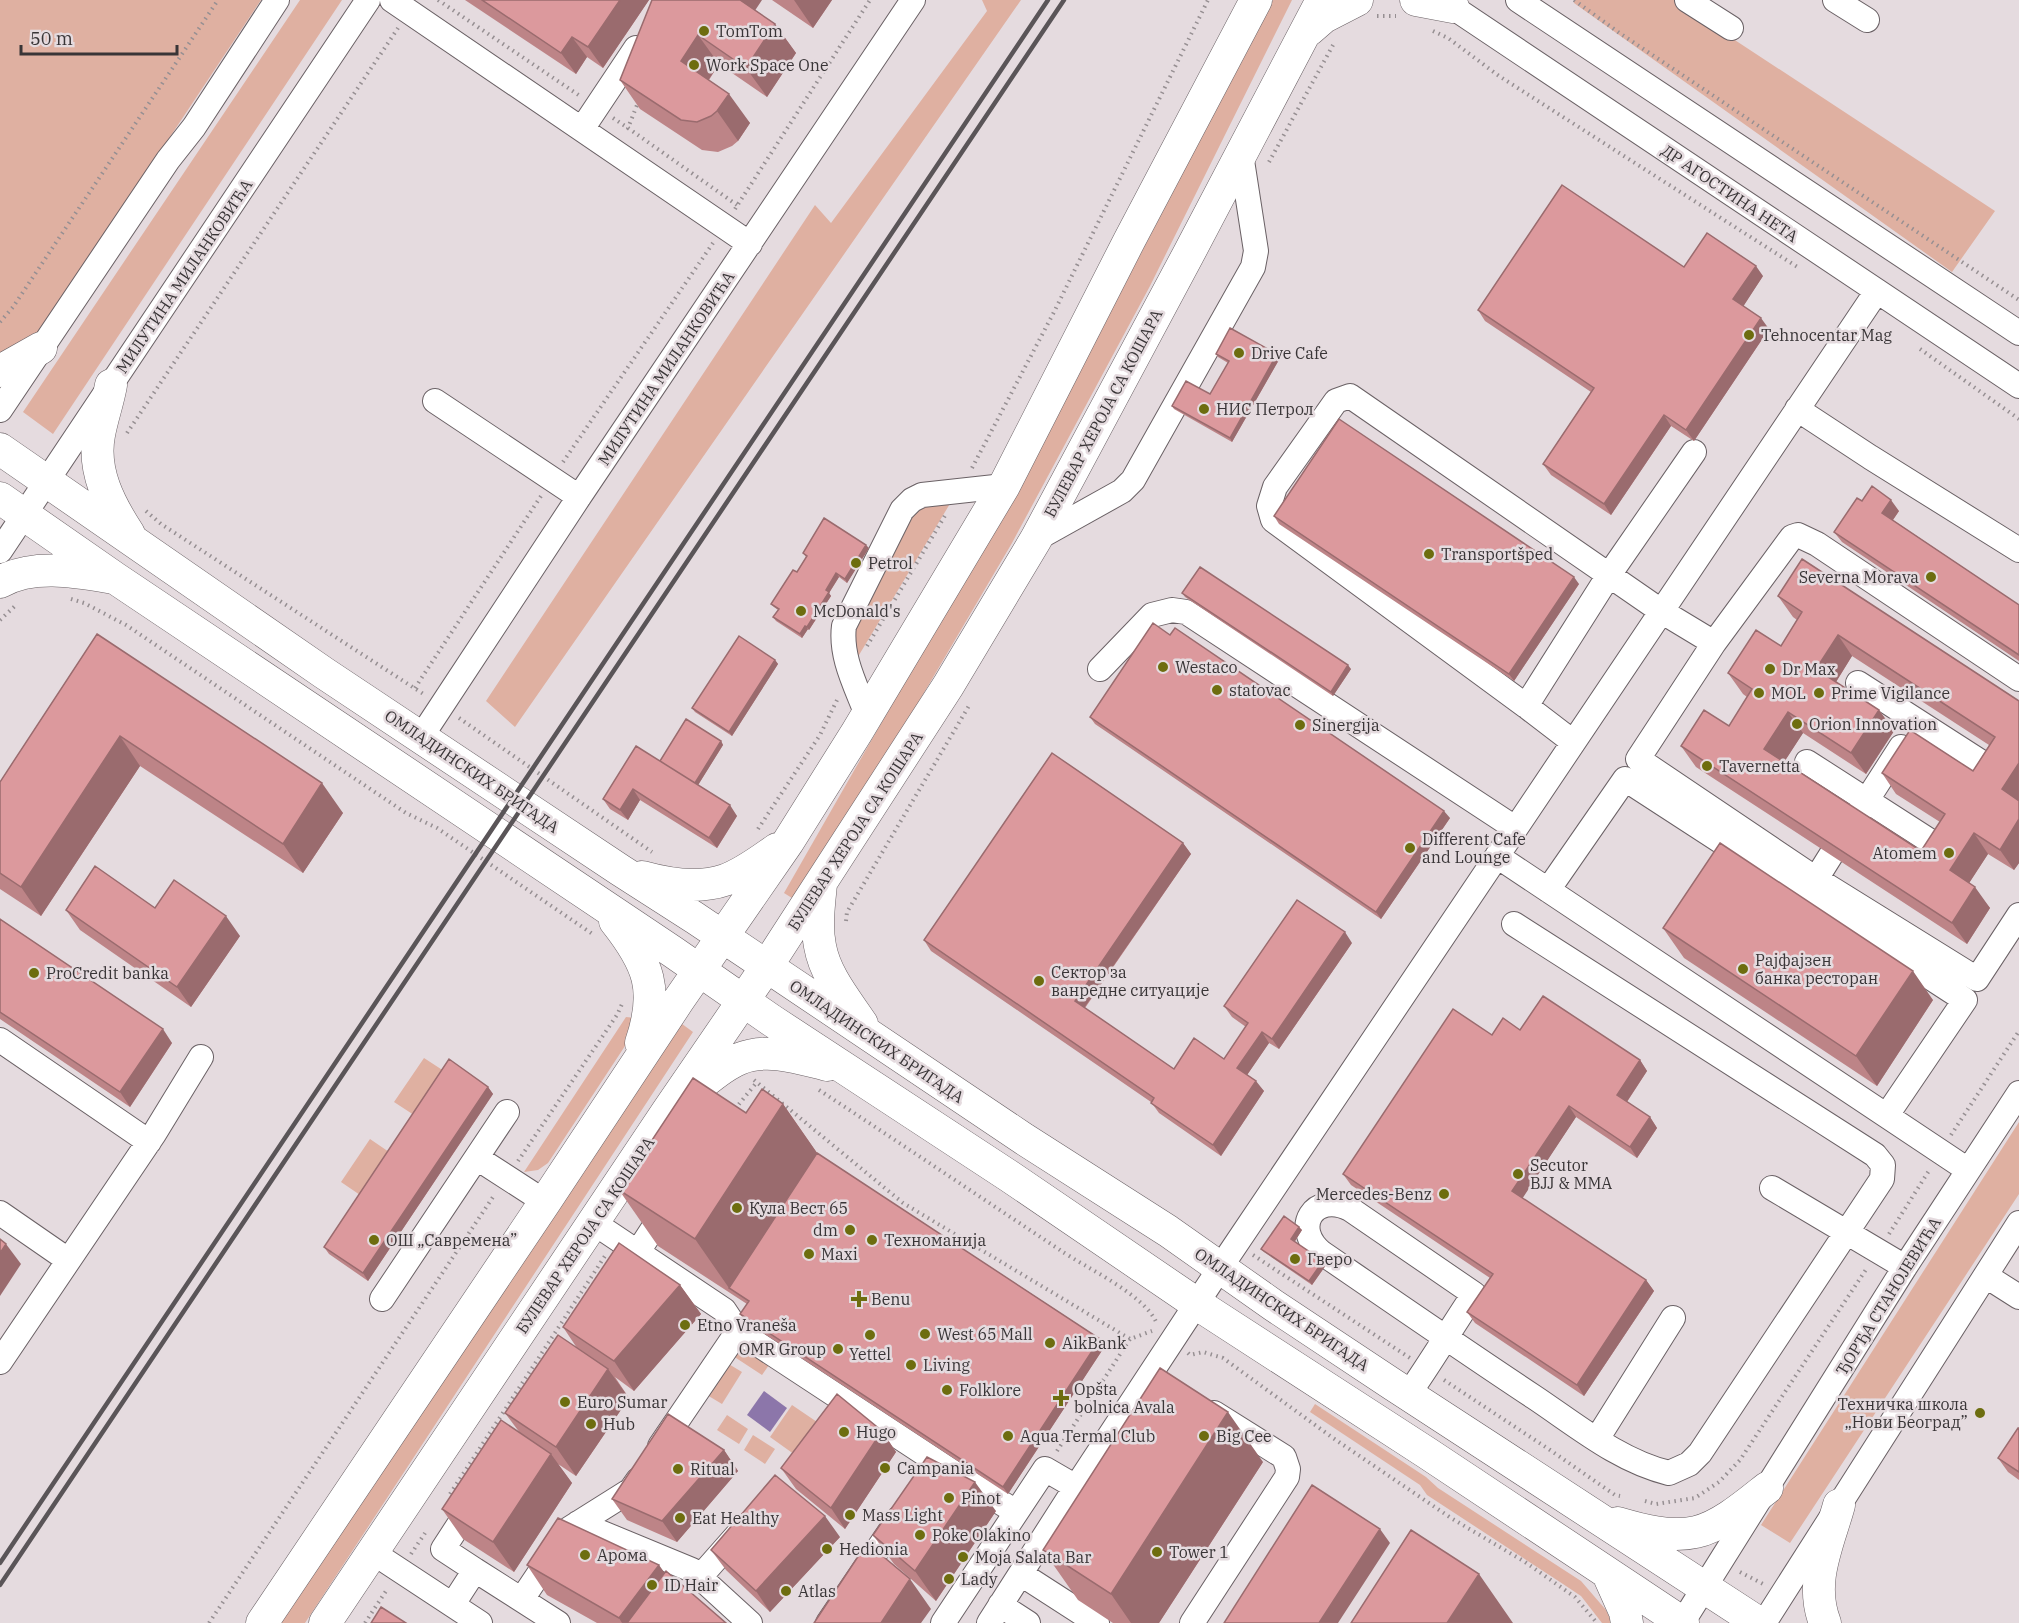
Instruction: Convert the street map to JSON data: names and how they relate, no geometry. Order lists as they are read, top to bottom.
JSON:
{
  "streets": {
    "main road": ["БУЛЕВАР ХЕРОЈА СА КОШАРА", "ОМЛАДИНСКИХ БРИГАДА"],
    "street": ["ДР АГОСТИНА НЕТА", "МИЛУТИНА МИЛАНКОВИЋА", "ЂОРЂА СТАНОЈЕВИЋА"]
  },
  "crossings": [
    ["МИЛУТИНА МИЛАНКОВИЋА", "ОМЛАДИНСКИХ БРИГАДА"],
    ["БУЛЕВАР ХЕРОЈА СА КОШАРА", "ОМЛАДИНСКИХ БРИГАДА"],
    ["ОМЛАДИНСКИХ БРИГАДА", "ЂОРЂА СТАНОЈЕВИЋА"]
  ],
  "places": {
    "other": [
      "TomTom",
      "Work Space One",
      "Tehnocentar Mag",
      "Drive Cafe",
      "НИС Петрол",
      "Transportšped",
      "Petrol",
      "Severna Morava",
      "McDonald's",
      "Westaco",
      "Dr Max",
      "statovac",
      "MOL",
      "Prime Vigilance",
      "Orion Innovation",
      "Sinergija",
      "Tavernetta",
      "Different Cafe and Lounge",
      "Atomem",
      "Рајфајзен банка ресторан",
      "ProCredit banka",
      "Сектор за ванредне ситуације",
      "Secutor BJJ & MMA",
      "Mercedes-Benz",
      "Кула Вест 65",
      "dm",
      "ОШ „Савремена”",
      "Техноманија",
      "Maxi",
      "Гверо",
      "Etno Vraneša",
      "West 65 Mall",
      "Yettel",
      "AikBank",
      "OMR Group",
      "Living",
      "Folklore",
      "Euro Sumar",
      "Техничка школа „Нови Београд”",
      "Hub",
      "Hugo",
      "Aqua Termal Club",
      "Big Cee",
      "Campania",
      "Ritual",
      "Pinot",
      "Mass Light",
      "Eat Healthy",
      "Poke Olakino",
      "Hedionia",
      "Tower 1",
      "Арома",
      "Moja Salata Bar",
      "Lady",
      "ID Hair",
      "Atlas"
    ],
    "health": ["Benu", "Opšta bolnica Avala"]
  },
  "scale_bar": "50 m"
}
